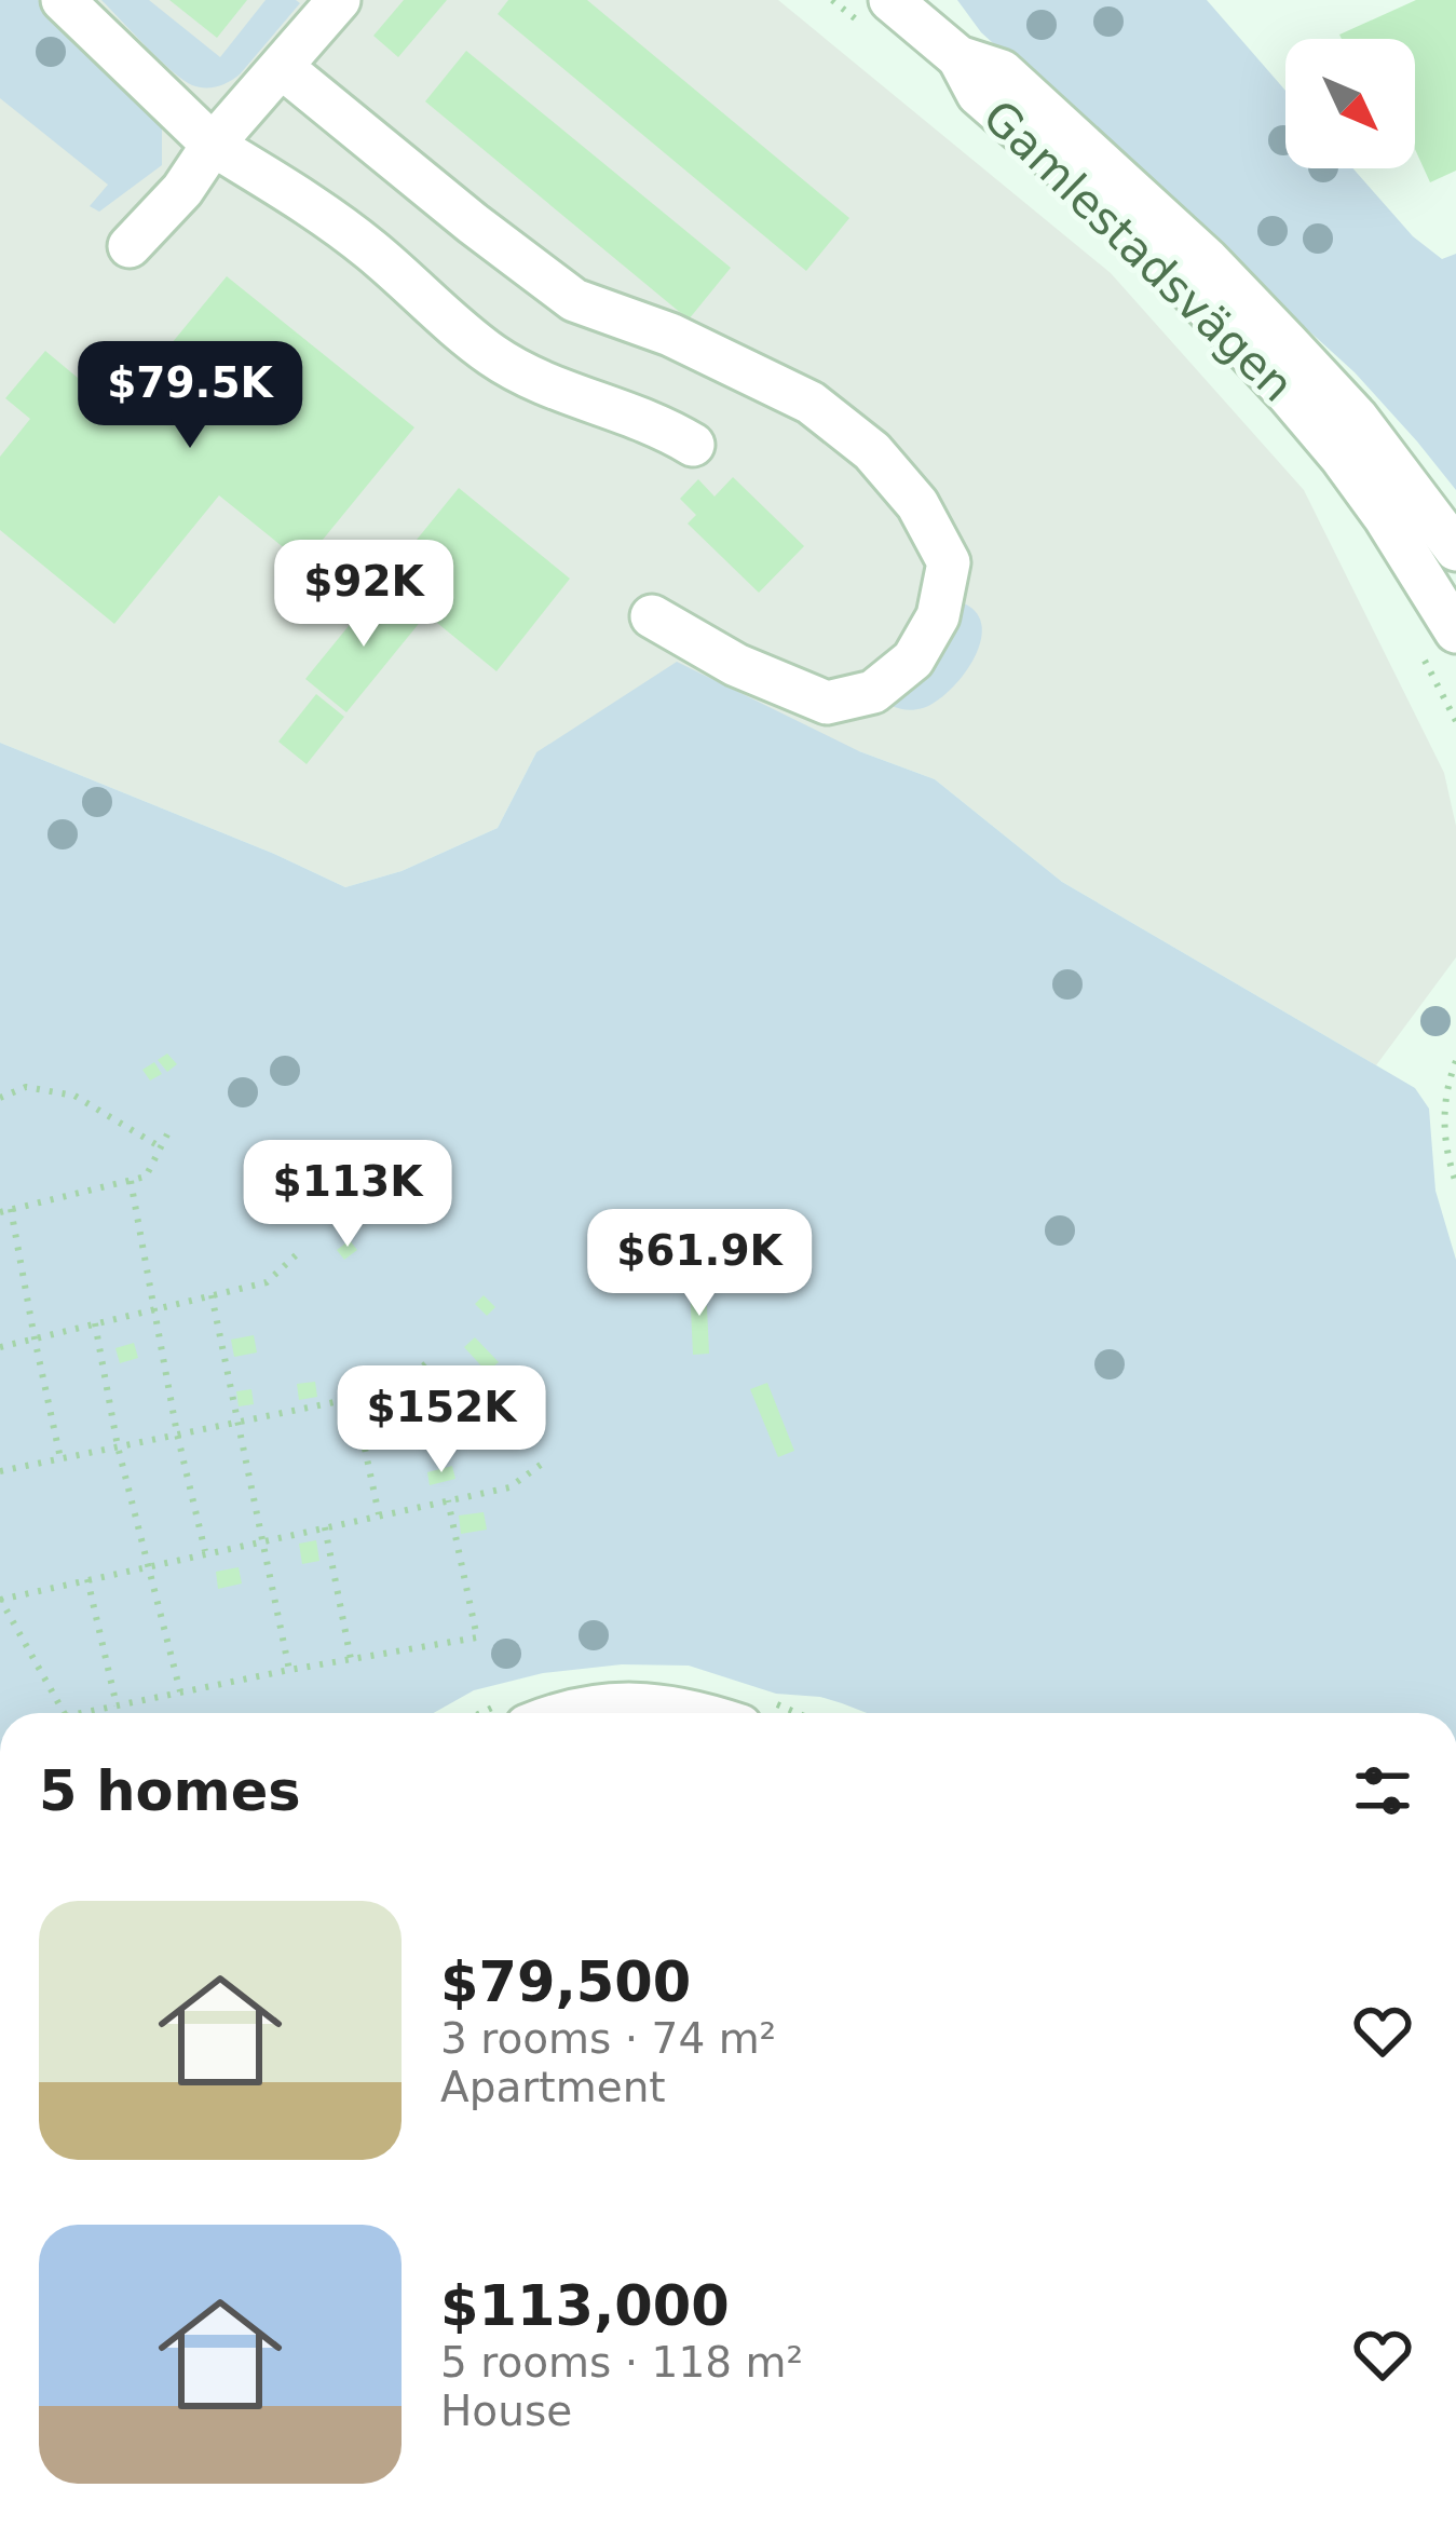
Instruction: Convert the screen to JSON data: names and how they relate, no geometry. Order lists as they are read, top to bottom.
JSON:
{
  "streets": {
    "street": ["Gamlestadsvägen"]
  },
  "north": "bottom right",
  "page": {
    "price": [
      "$79.5K",
      "$92K",
      "$113K",
      "$61.9K",
      "$152K"
    ],
    "heading": "5 homes",
    "list": [
      {
        "name": "$79,500",
        "note": "3 rooms · 74 m² · Apartment"
      },
      {
        "name": "$113,000",
        "note": "5 rooms · 118 m² · House"
      }
    ]
  }
}
